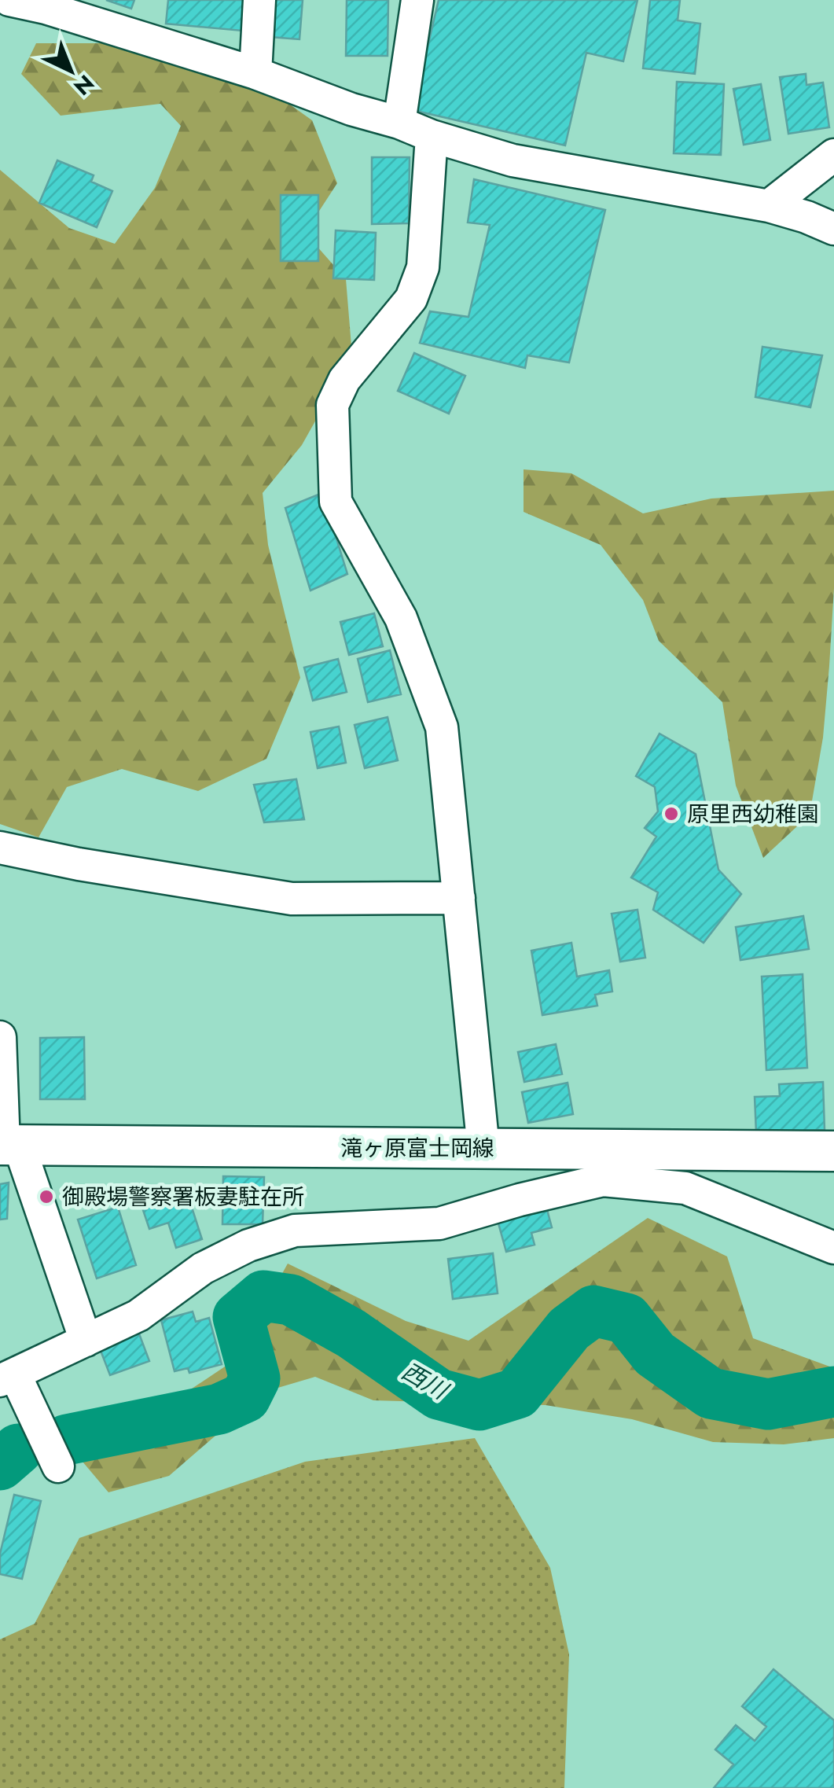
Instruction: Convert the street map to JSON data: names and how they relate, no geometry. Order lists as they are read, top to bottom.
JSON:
{
  "streets": {
    "main road": ["滝ヶ原富士岡線"]
  },
  "water": ["西川"],
  "places": ["原里西幼稚園", "御殿場警察署板妻駐在所"],
  "north": "bottom right"
}
